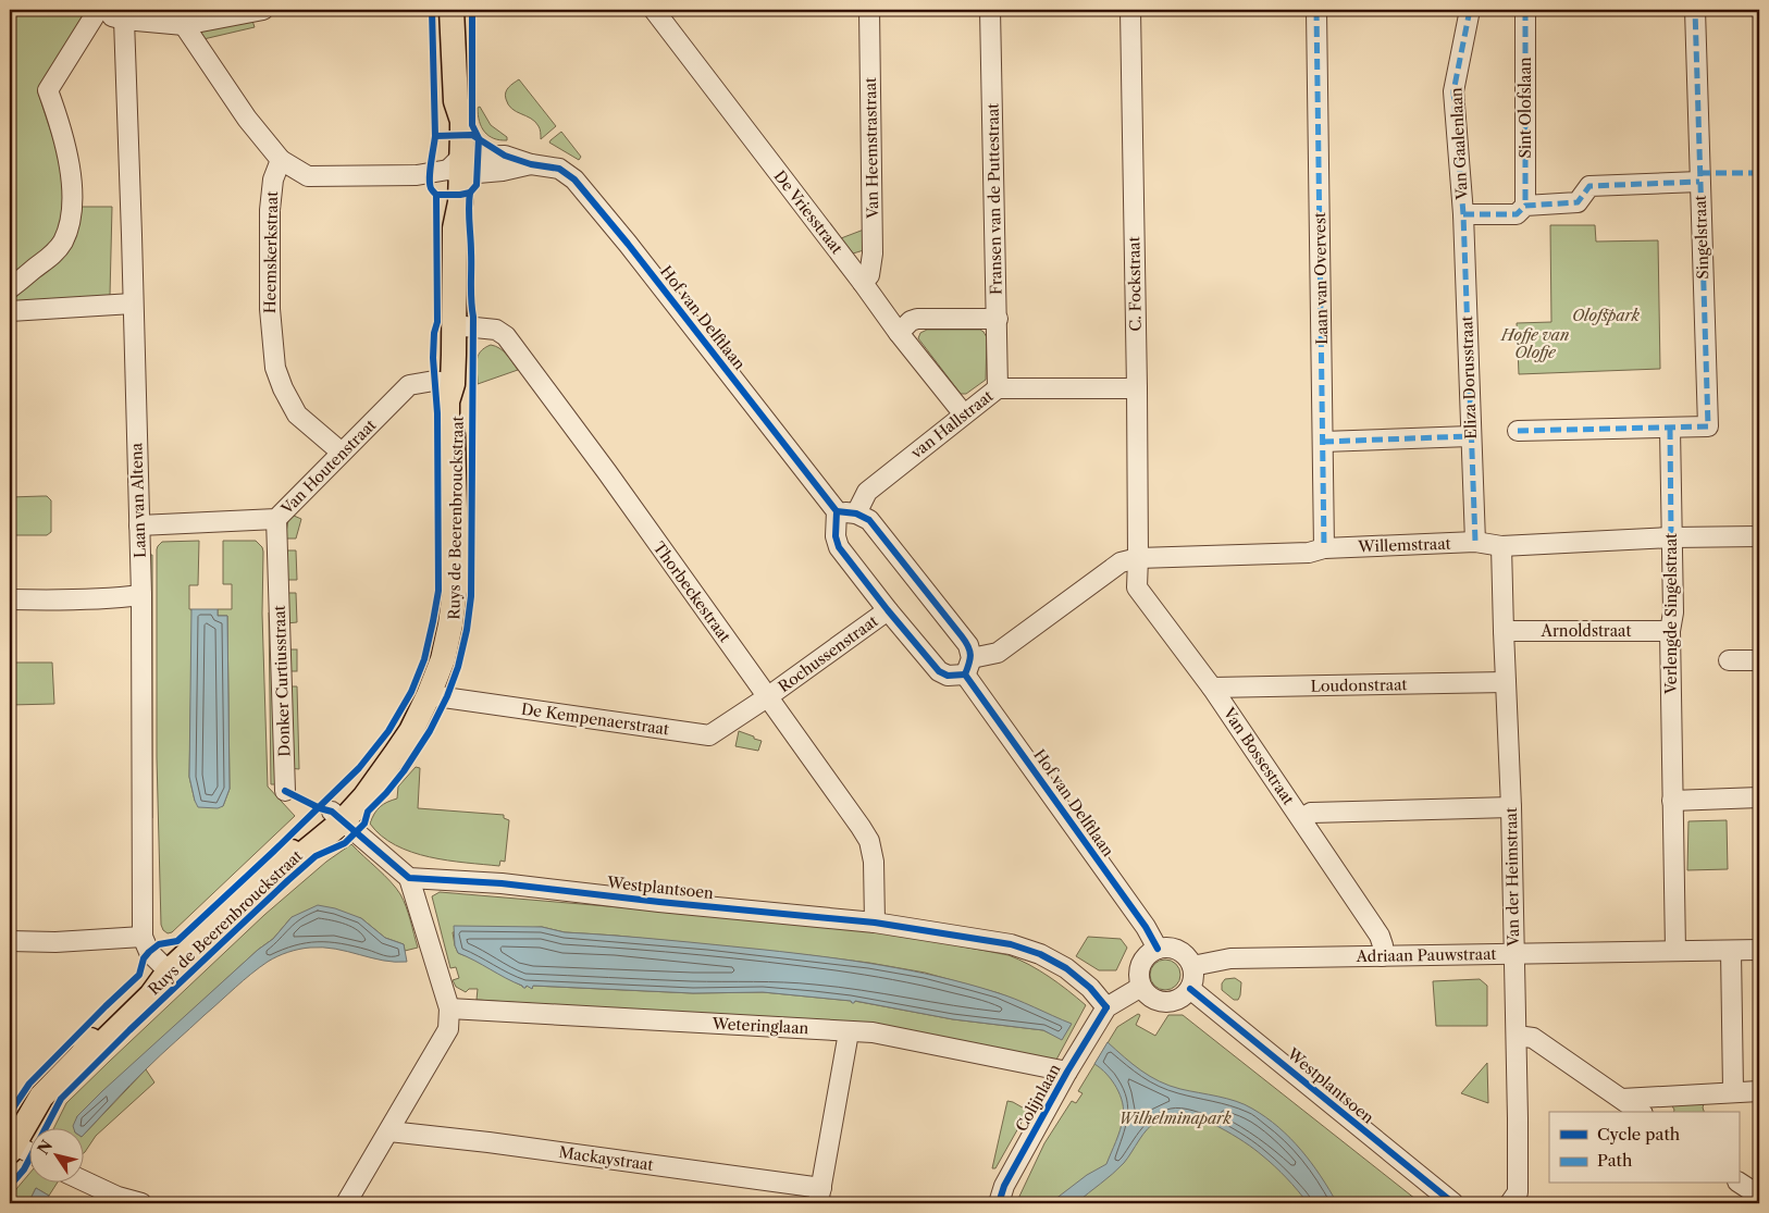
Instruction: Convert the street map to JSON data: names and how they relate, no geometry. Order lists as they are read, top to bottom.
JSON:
{
  "streets": {
    "main road": ["Ruys de Beerenbrouckstraat"],
    "street": [
      "Sint Olofslaan",
      "Van Gaalenlaan",
      "Van Heemstrastraat",
      "Fransen van de Puttestraat",
      "De Vriesstraat",
      "Singelstraat",
      "Heemskerkstraat",
      "Laan van Overvest",
      "C. Fockstraat",
      "Hof van Delftlaan",
      "Eliza Dorusstraat",
      "van Hallstraat",
      "Van Houtenstraat",
      "Laan van Altena",
      "Willemstraat",
      "Thorbeckestraat",
      "Verlengde Singelstraat",
      "Arnoldstraat",
      "Rochussenstraat",
      "Donker Curtiusstraat",
      "Loudonstraat",
      "De Kempenaerstraat",
      "Van Bossestraat",
      "Van der Heimstraat",
      "Westplantsoen",
      "Adriaan Pauwstraat",
      "Weteringlaan",
      "Colijnlaan",
      "Mackaystraat"
    ]
  },
  "crossings": [
    ["Van Gaalenlaan", "Eliza Dorusstraat"],
    ["Van Heemstrastraat", "De Vriesstraat"],
    ["Fransen van de Puttestraat", "van Hallstraat"],
    ["De Vriesstraat", "van Hallstraat"],
    ["Singelstraat", "Verlengde Singelstraat"],
    ["Heemskerkstraat", "Van Houtenstraat"],
    ["Laan van Overvest", "Willemstraat"],
    ["C. Fockstraat", "van Hallstraat"],
    ["C. Fockstraat", "Willemstraat"],
    ["C. Fockstraat", "Van Bossestraat"],
    ["Hof van Delftlaan", "van Hallstraat"],
    ["Hof van Delftlaan", "Ruys de Beerenbrouckstraat"],
    ["Hof van Delftlaan", "Willemstraat"],
    ["Hof van Delftlaan", "Westplantsoen"],
    ["Hof van Delftlaan", "Adriaan Pauwstraat"],
    ["Eliza Dorusstraat", "Willemstraat"],
    ["Van Houtenstraat", "Laan van Altena"],
    ["Van Houtenstraat", "Ruys de Beerenbrouckstraat"],
    ["Van Houtenstraat", "Donker Curtiusstraat"],
    ["Ruys de Beerenbrouckstraat", "Thorbeckestraat"],
    ["Ruys de Beerenbrouckstraat", "De Kempenaerstraat"],
    ["Willemstraat", "Verlengde Singelstraat"],
    ["Willemstraat", "Van Bossestraat"],
    ["Willemstraat", "Van der Heimstraat"],
    ["Thorbeckestraat", "Rochussenstraat"],
    ["Thorbeckestraat", "De Kempenaerstraat"],
    ["Thorbeckestraat", "Westplantsoen"],
    ["Verlengde Singelstraat", "Arnoldstraat"],
    ["Verlengde Singelstraat", "Adriaan Pauwstraat"],
    ["Arnoldstraat", "Van der Heimstraat"],
    ["Rochussenstraat", "De Kempenaerstraat"],
    ["Loudonstraat", "Van Bossestraat"],
    ["Loudonstraat", "Van der Heimstraat"],
    ["Van Bossestraat", "Adriaan Pauwstraat"],
    ["Van der Heimstraat", "Adriaan Pauwstraat"],
    ["Westplantsoen", "Adriaan Pauwstraat"],
    ["Westplantsoen", "Colijnlaan"],
    ["Weteringlaan", "Colijnlaan"]
  ],
  "parks": ["Olofspark", "Hofje van Olofje", "Wilhelminapark"],
  "legend": ["Cycle path", "Path"],
  "north": "top left"
}
